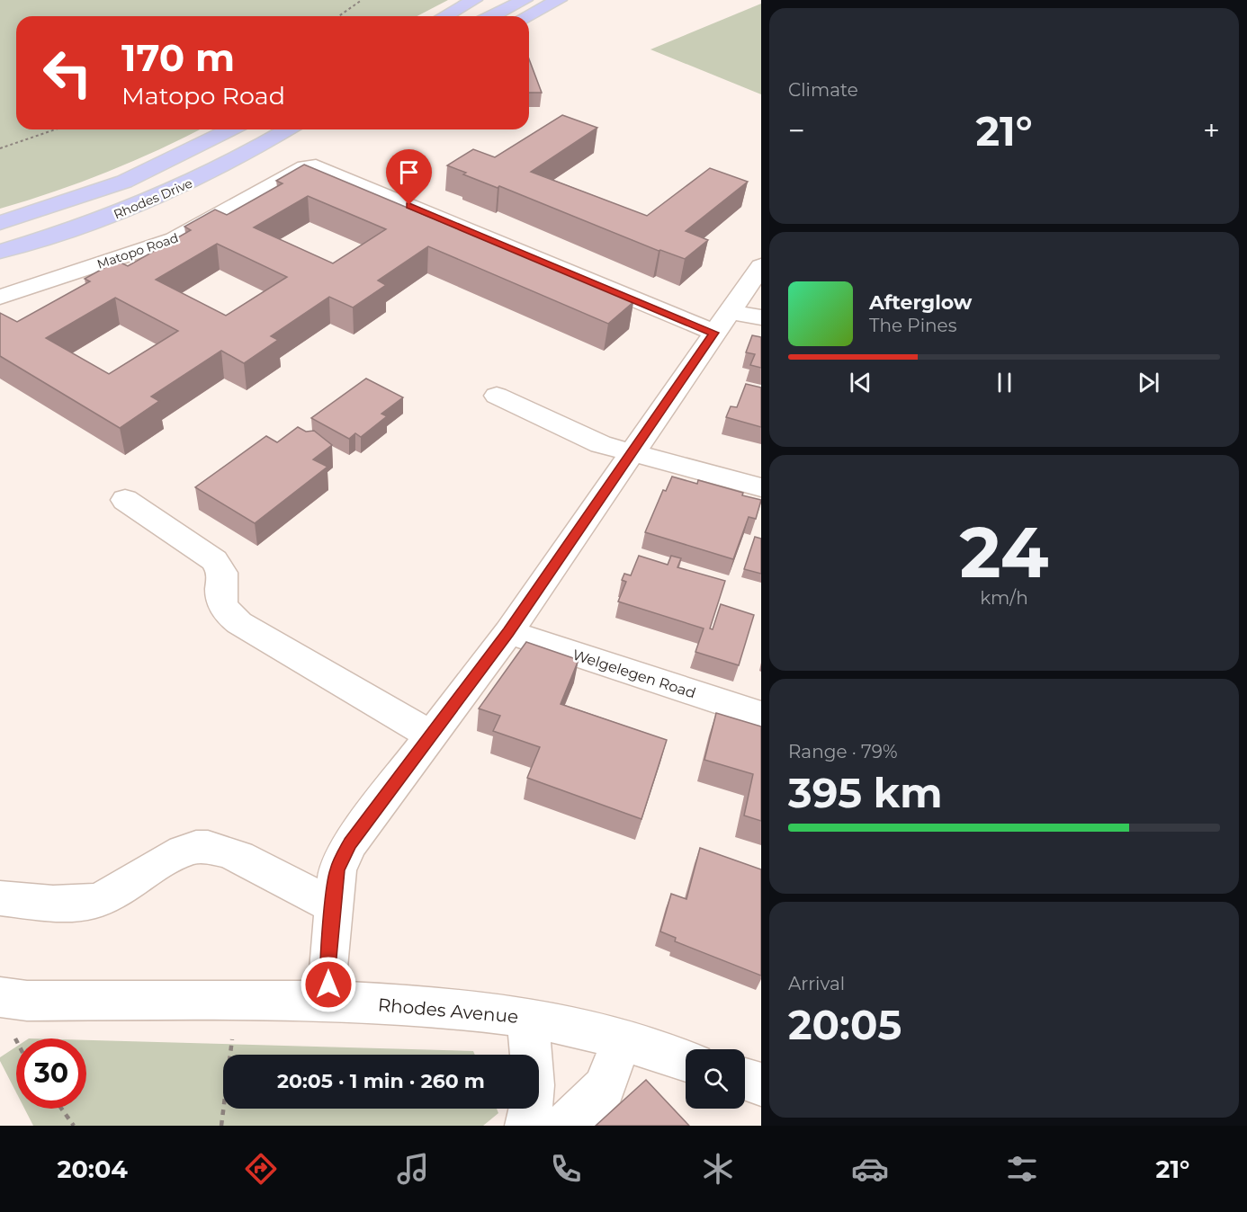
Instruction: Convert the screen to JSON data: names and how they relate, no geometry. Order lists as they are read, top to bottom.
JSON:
{
  "streets": {
    "highway": ["Rhodes Drive"],
    "street": ["Matopo Road", "Welgelegen Road", "Rhodes Avenue"]
  },
  "page": {
    "tile": [
      "Climate",
      ["24", "km/h"],
      ["Range · 79%", "395 km"],
      ["Arrival", "20:05"]
    ],
    "turn": ["170 m", "Matopo Road"],
    "heat": ["−", "21°", "+"],
    "song": ["Afterglow", "The Pines"],
    "limit": "30",
    "trip": "20:05 · 1 min · 260 m",
    "tabs": ["20:04", "21°"]
  }
}
